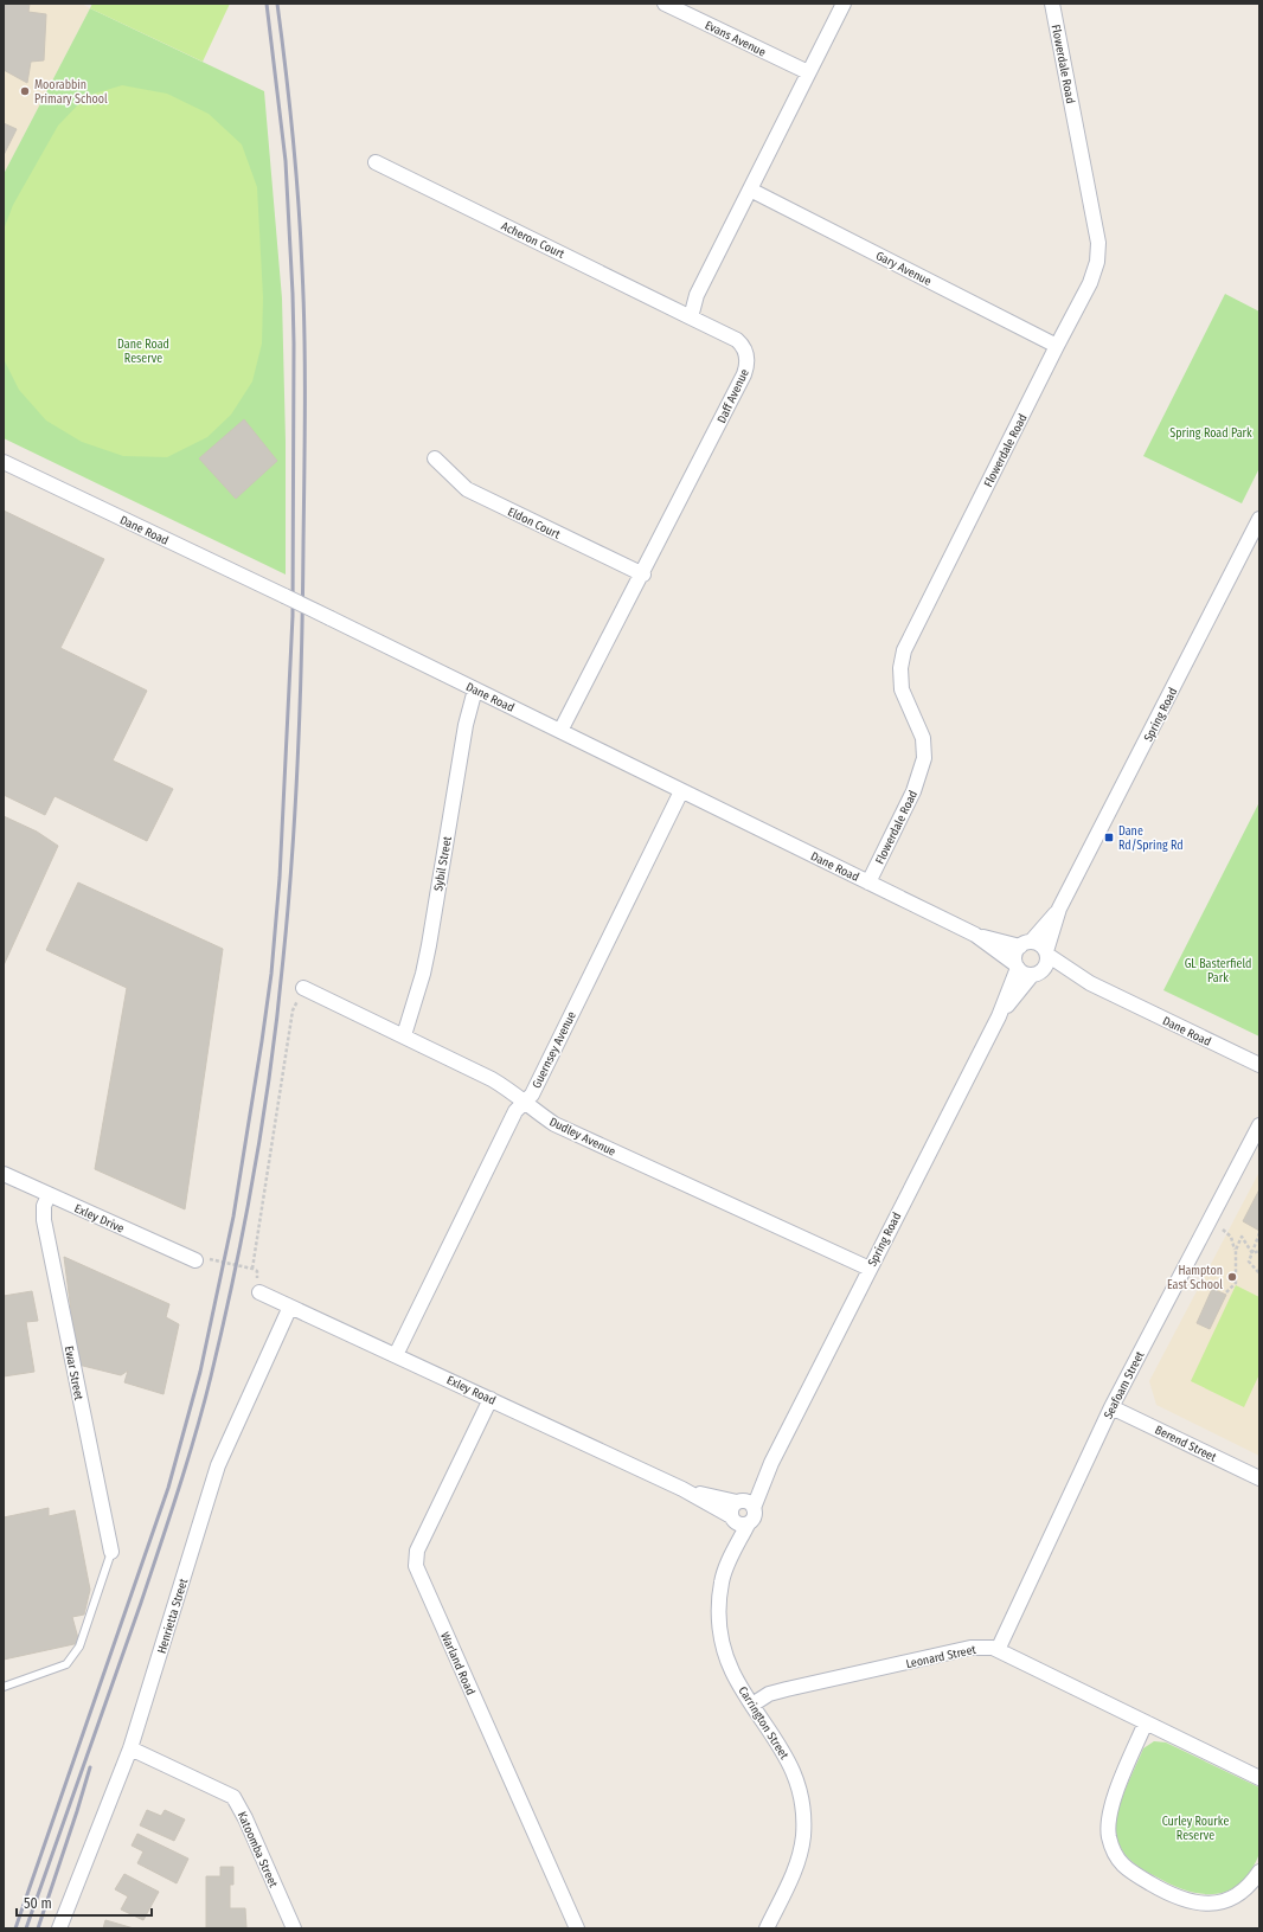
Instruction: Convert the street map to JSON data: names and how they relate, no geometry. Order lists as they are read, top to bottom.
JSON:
{
  "streets": {
    "street": [
      "Evans Avenue",
      "Flowerdale Road",
      "Acheron Court",
      "Gary Avenue",
      "Daff Avenue",
      "Eldon Court",
      "Dane Road",
      "Spring Road",
      "Sybil Street",
      "Guernsey Avenue",
      "Dudley Avenue",
      "Exley Drive",
      "Ewar Street",
      "Seafoam Street",
      "Exley Road",
      "Berend Street",
      "Henrietta Street",
      "Leonard Street",
      "Warland Road",
      "Carrington Street",
      "Katoomba Street"
    ]
  },
  "crossings": [
    ["Flowerdale Road", "Gary Avenue"],
    ["Flowerdale Road", "Dane Road"],
    ["Acheron Court", "Daff Avenue"],
    ["Daff Avenue", "Eldon Court"],
    ["Daff Avenue", "Dane Road"],
    ["Dane Road", "Spring Road"],
    ["Dane Road", "Sybil Street"],
    ["Dane Road", "Guernsey Avenue"],
    ["Spring Road", "Dudley Avenue"],
    ["Spring Road", "Exley Road"],
    ["Spring Road", "Carrington Street"],
    ["Sybil Street", "Dudley Avenue"],
    ["Guernsey Avenue", "Dudley Avenue"],
    ["Guernsey Avenue", "Exley Road"],
    ["Exley Drive", "Ewar Street"],
    ["Seafoam Street", "Berend Street"],
    ["Seafoam Street", "Leonard Street"],
    ["Exley Road", "Henrietta Street"],
    ["Exley Road", "Warland Road"],
    ["Exley Road", "Carrington Street"],
    ["Henrietta Street", "Katoomba Street"],
    ["Leonard Street", "Carrington Street"]
  ],
  "parks": [
    "Dane Road Reserve",
    "Spring Road Park",
    "GL Basterfield Park",
    "Curley Rourke Reserve"
  ],
  "places": {
    "other": ["Moorabbin Primary School", "Hampton East School"],
    "transit": ["Dane Rd/Spring Rd"]
  },
  "scale_bar": "50 m"
}
